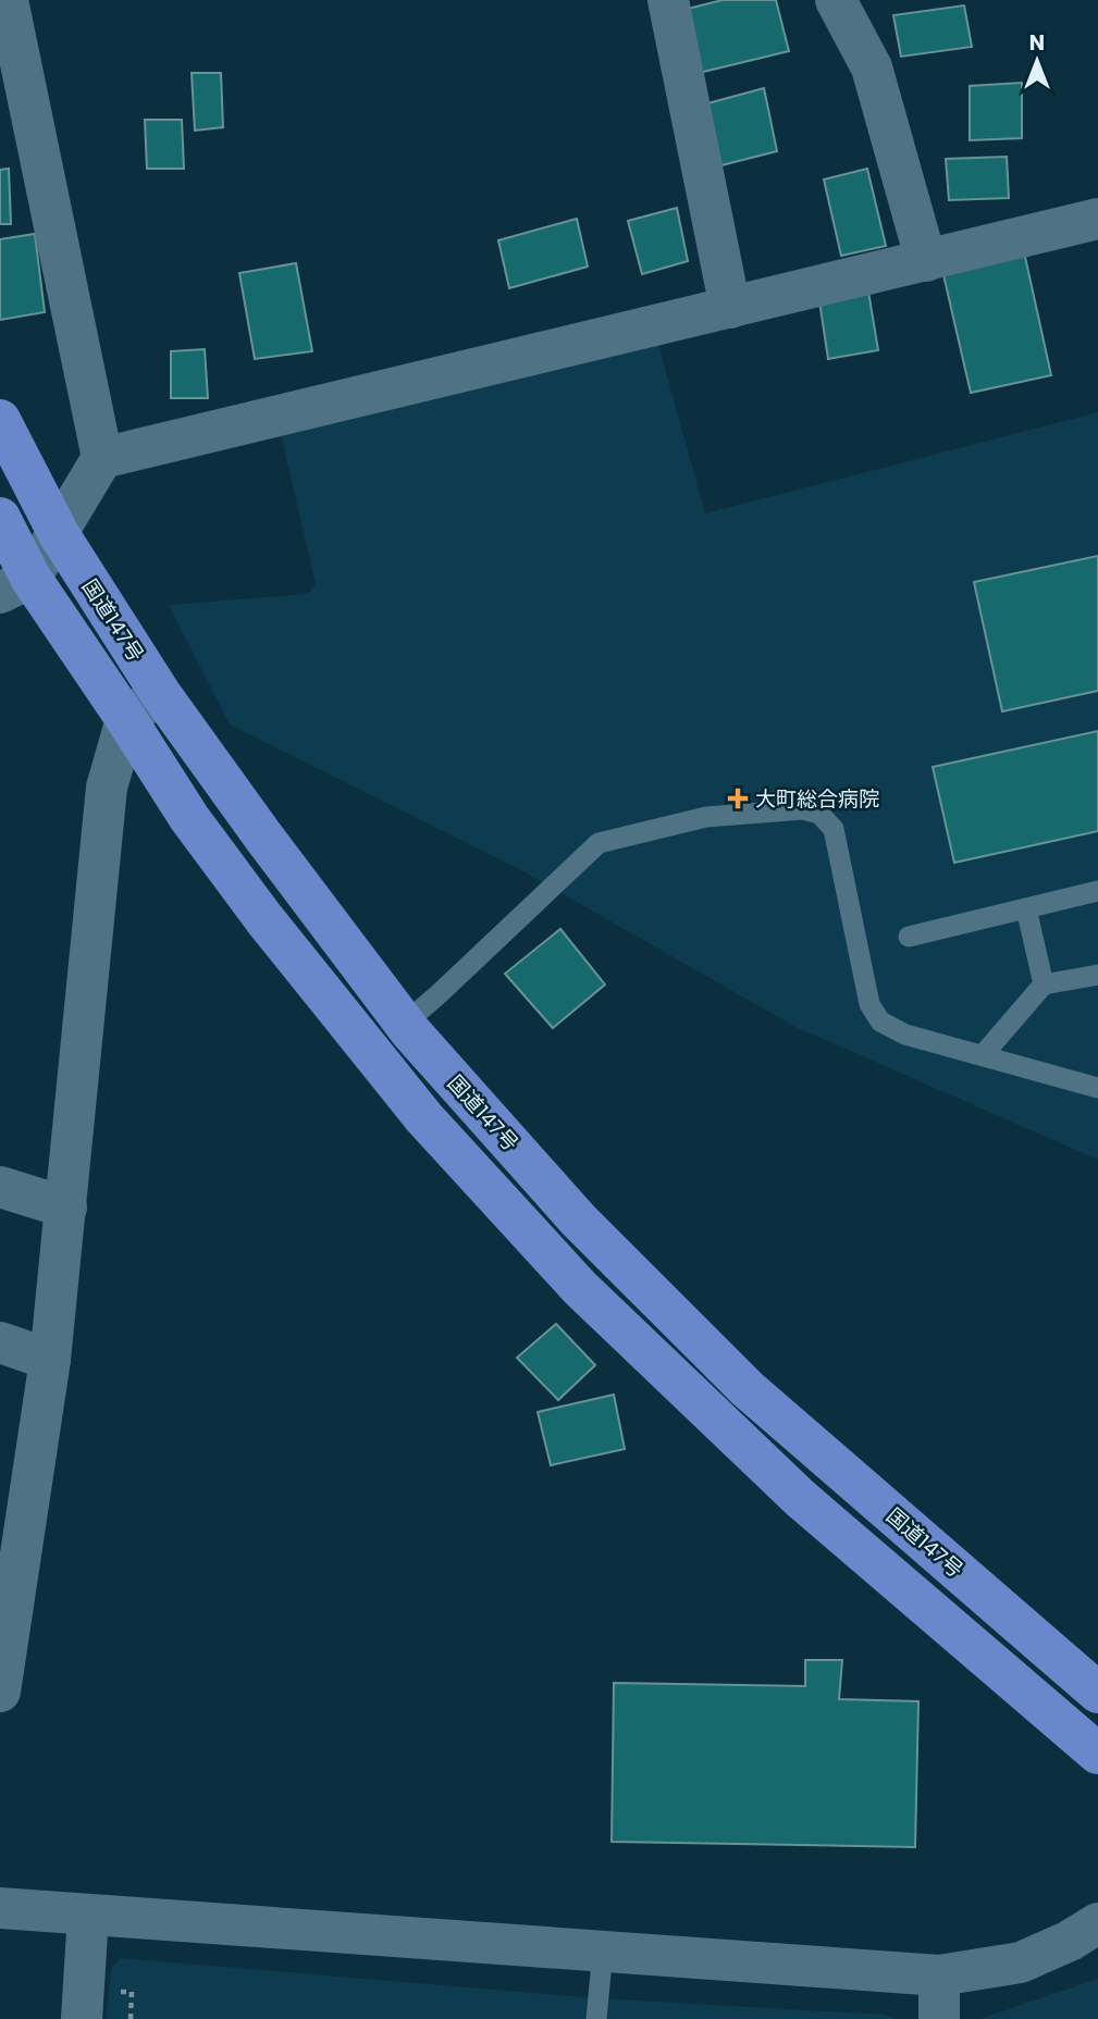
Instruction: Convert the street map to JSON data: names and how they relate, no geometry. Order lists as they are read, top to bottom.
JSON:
{
  "streets": {
    "highway": ["国道147号"]
  },
  "places": {
    "health": ["大町総合病院"]
  },
  "north": "top"
}
